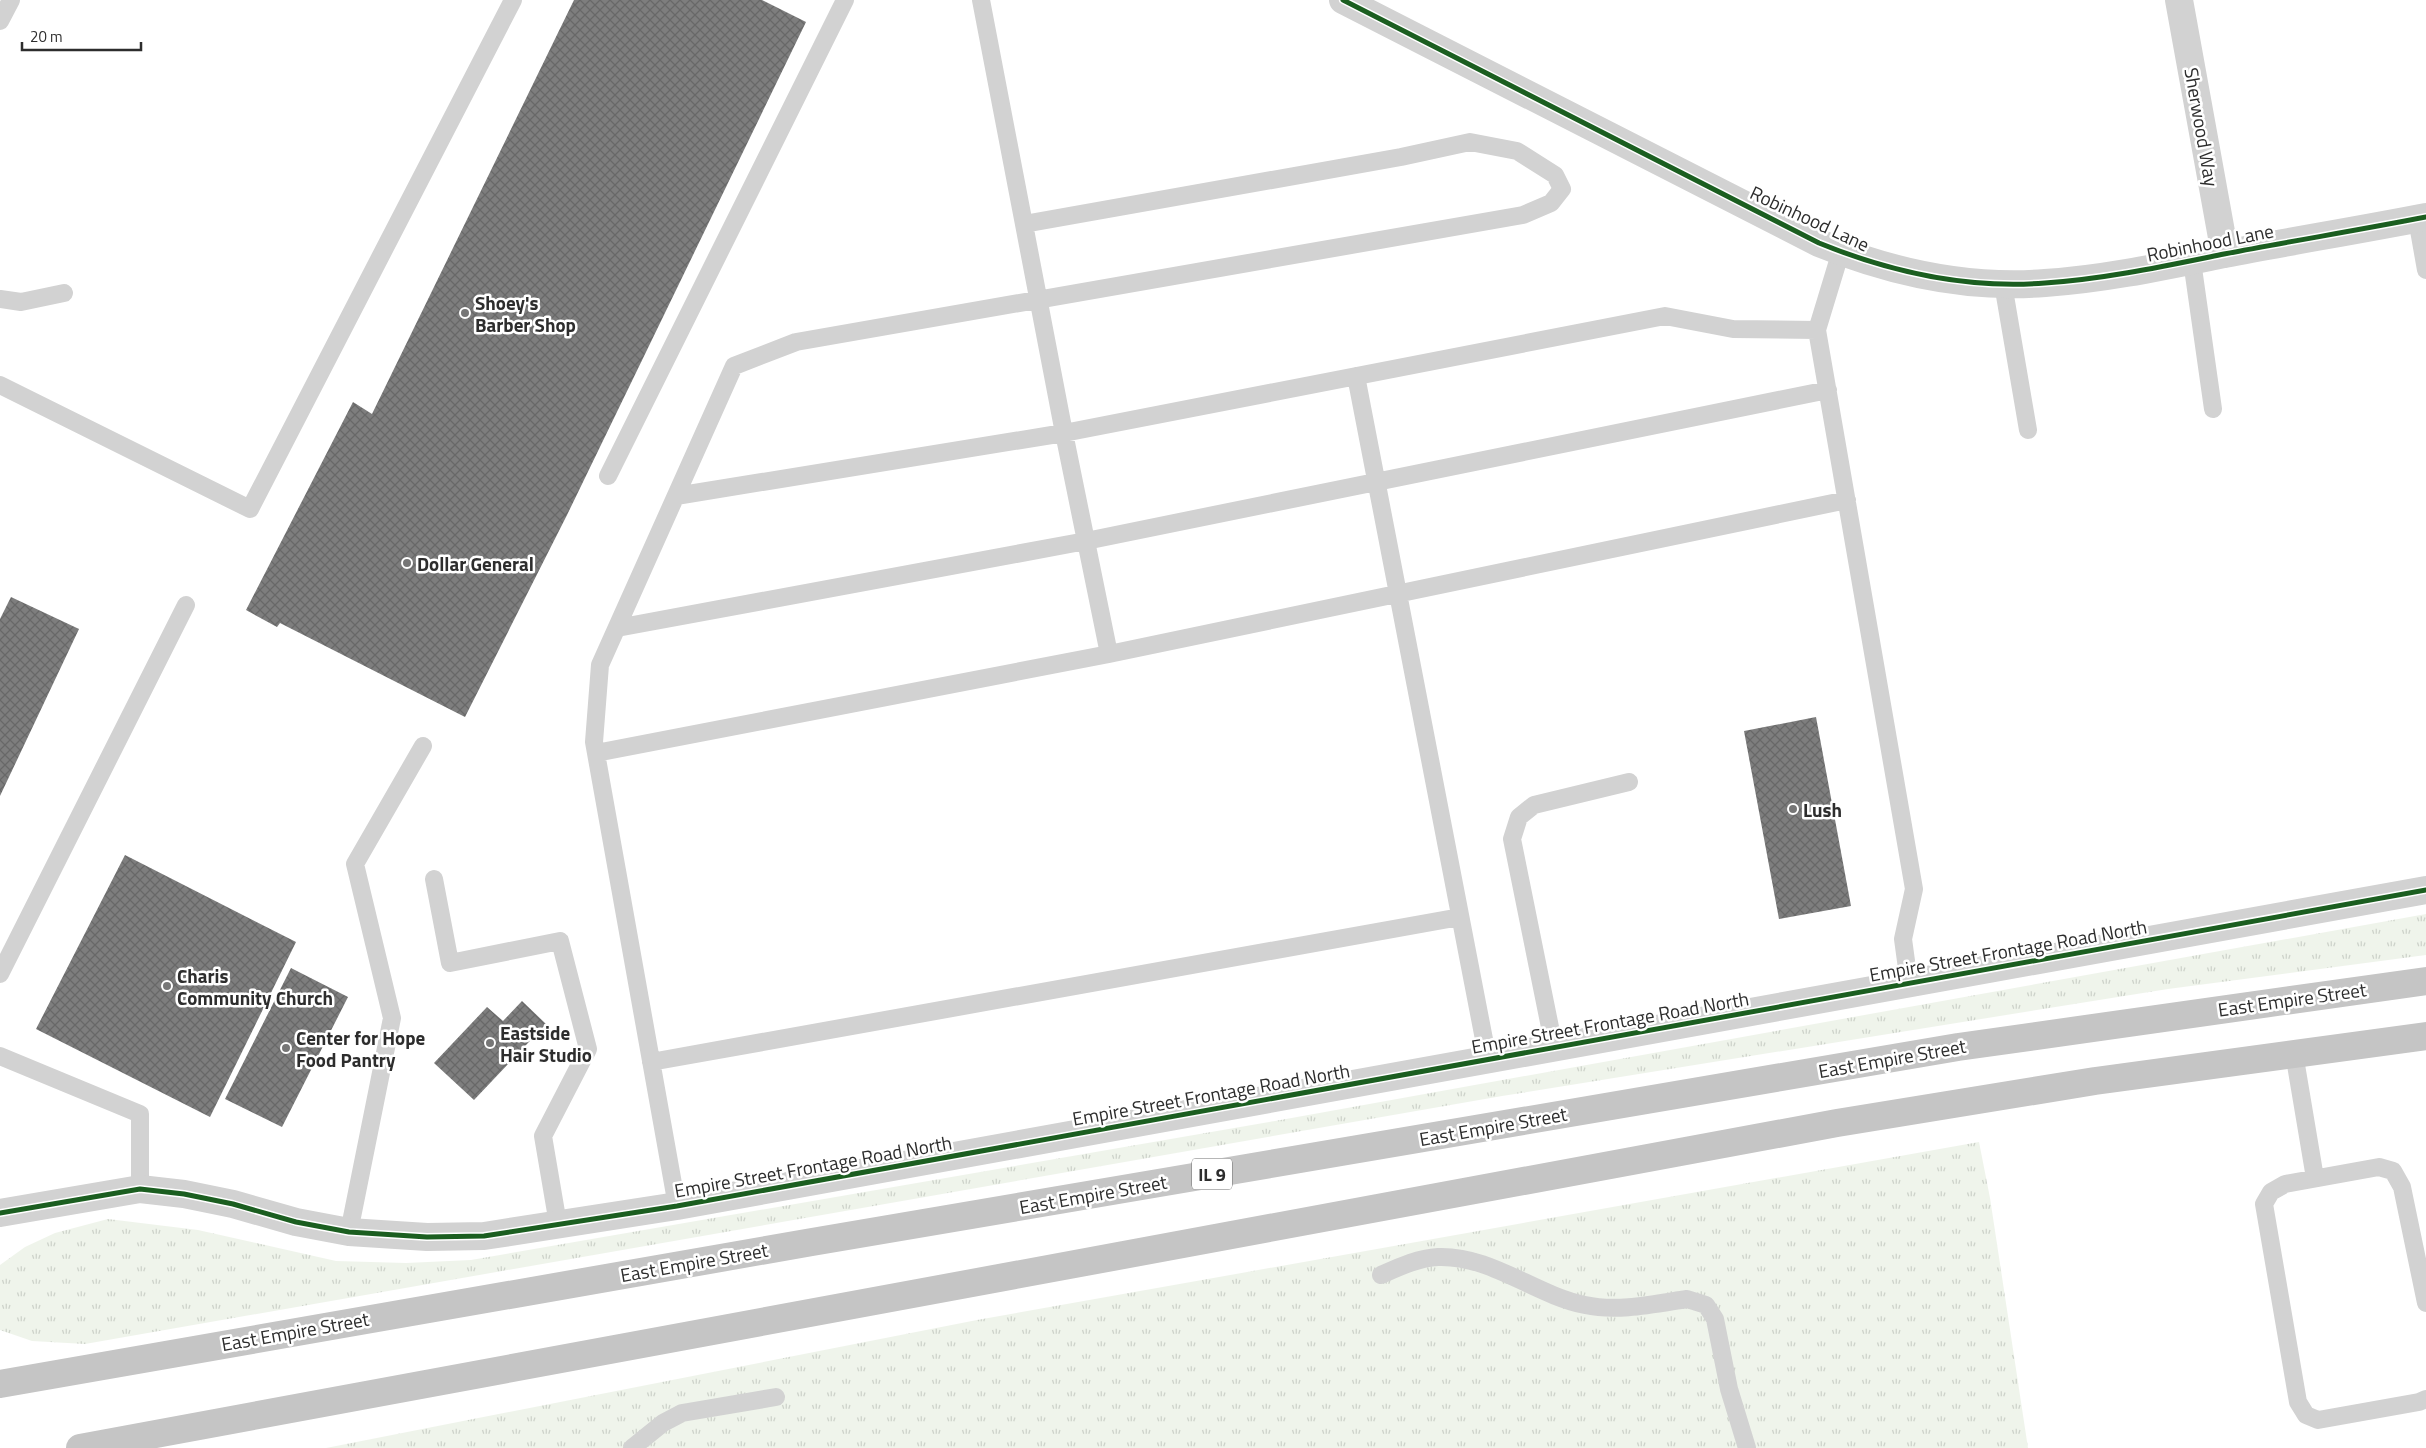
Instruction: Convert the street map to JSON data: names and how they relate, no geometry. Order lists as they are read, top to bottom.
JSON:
{
  "streets": {
    "main road": ["East Empire Street", "IL 9"],
    "street": ["Sherwood Way", "Robinhood Lane", "Empire Street Frontage Road North"]
  },
  "crossings": [
    ["Sherwood Way", "Robinhood Lane"]
  ],
  "places": [
    "Shoey's Barber Shop",
    "Dollar General",
    "Lush",
    "Charis Community Church",
    "Eastside Hair Studio",
    "Center for Hope Food Pantry"
  ],
  "scale_bar": "20 m"
}
